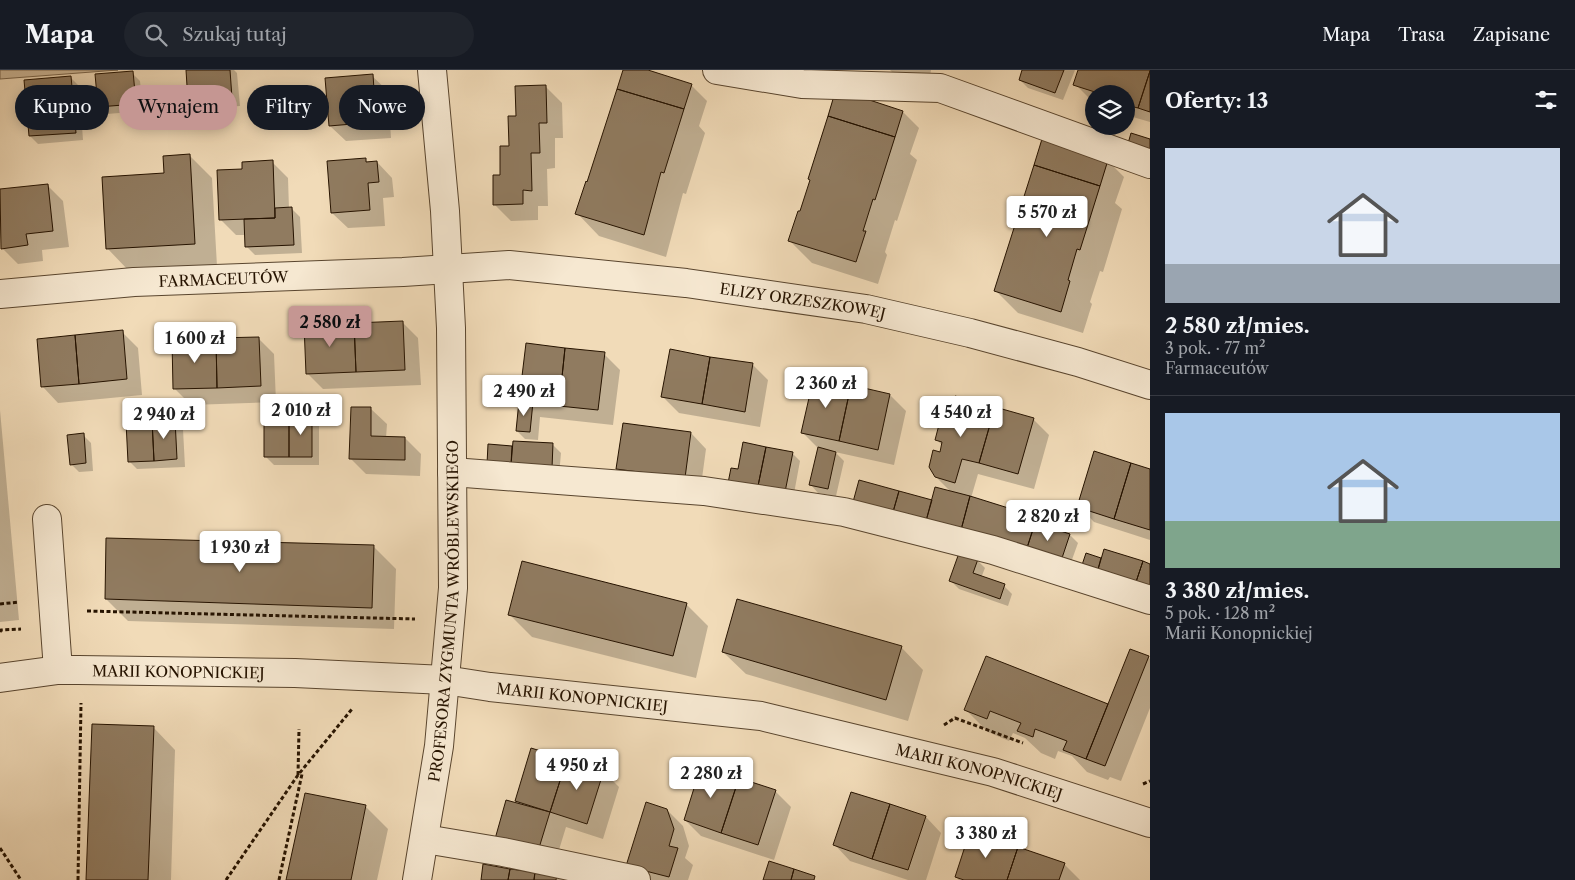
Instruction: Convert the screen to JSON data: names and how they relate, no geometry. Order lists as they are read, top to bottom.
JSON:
{
  "streets": {
    "street": [
      "FARMACEUTÓW",
      "ELIZY ORZESZKOWEJ",
      "PROFESORA ZYGMUNTA WRÓBLEWSKIEGO",
      "MARII KONOPNICKIEJ"
    ]
  },
  "crossings": [
    ["FARMACEUTÓW", "ELIZY ORZESZKOWEJ"],
    ["FARMACEUTÓW", "PROFESORA ZYGMUNTA WRÓBLEWSKIEGO"],
    ["ELIZY ORZESZKOWEJ", "PROFESORA ZYGMUNTA WRÓBLEWSKIEGO"],
    ["PROFESORA ZYGMUNTA WRÓBLEWSKIEGO", "MARII KONOPNICKIEJ"]
  ],
  "page": {
    "header": "Mapa",
    "search": "Szukaj tutaj",
    "nav": ["Mapa", "Trasa", "Zapisane"],
    "heading": "Oferty: 13",
    "chip": [
      "Kupno",
      "Wynajem",
      "Filtry",
      "Nowe"
    ],
    "list": [
      {
        "name": "2 580 zł/mies.",
        "note": "3 pok. · 77 m² · Farmaceutów"
      },
      {
        "name": "3 380 zł/mies.",
        "note": "5 pok. · 128 m² · Marii Konopnickiej"
      }
    ],
    "price": [
      "5 570 zł",
      "2 580 zł",
      "1 600 zł",
      "2 360 zł",
      "2 490 zł",
      "2 010 zł",
      "4 540 zł",
      "2 940 zł",
      "2 820 zł",
      "1 930 zł",
      "4 950 zł",
      "2 280 zł",
      "3 380 zł"
    ]
  }
}
